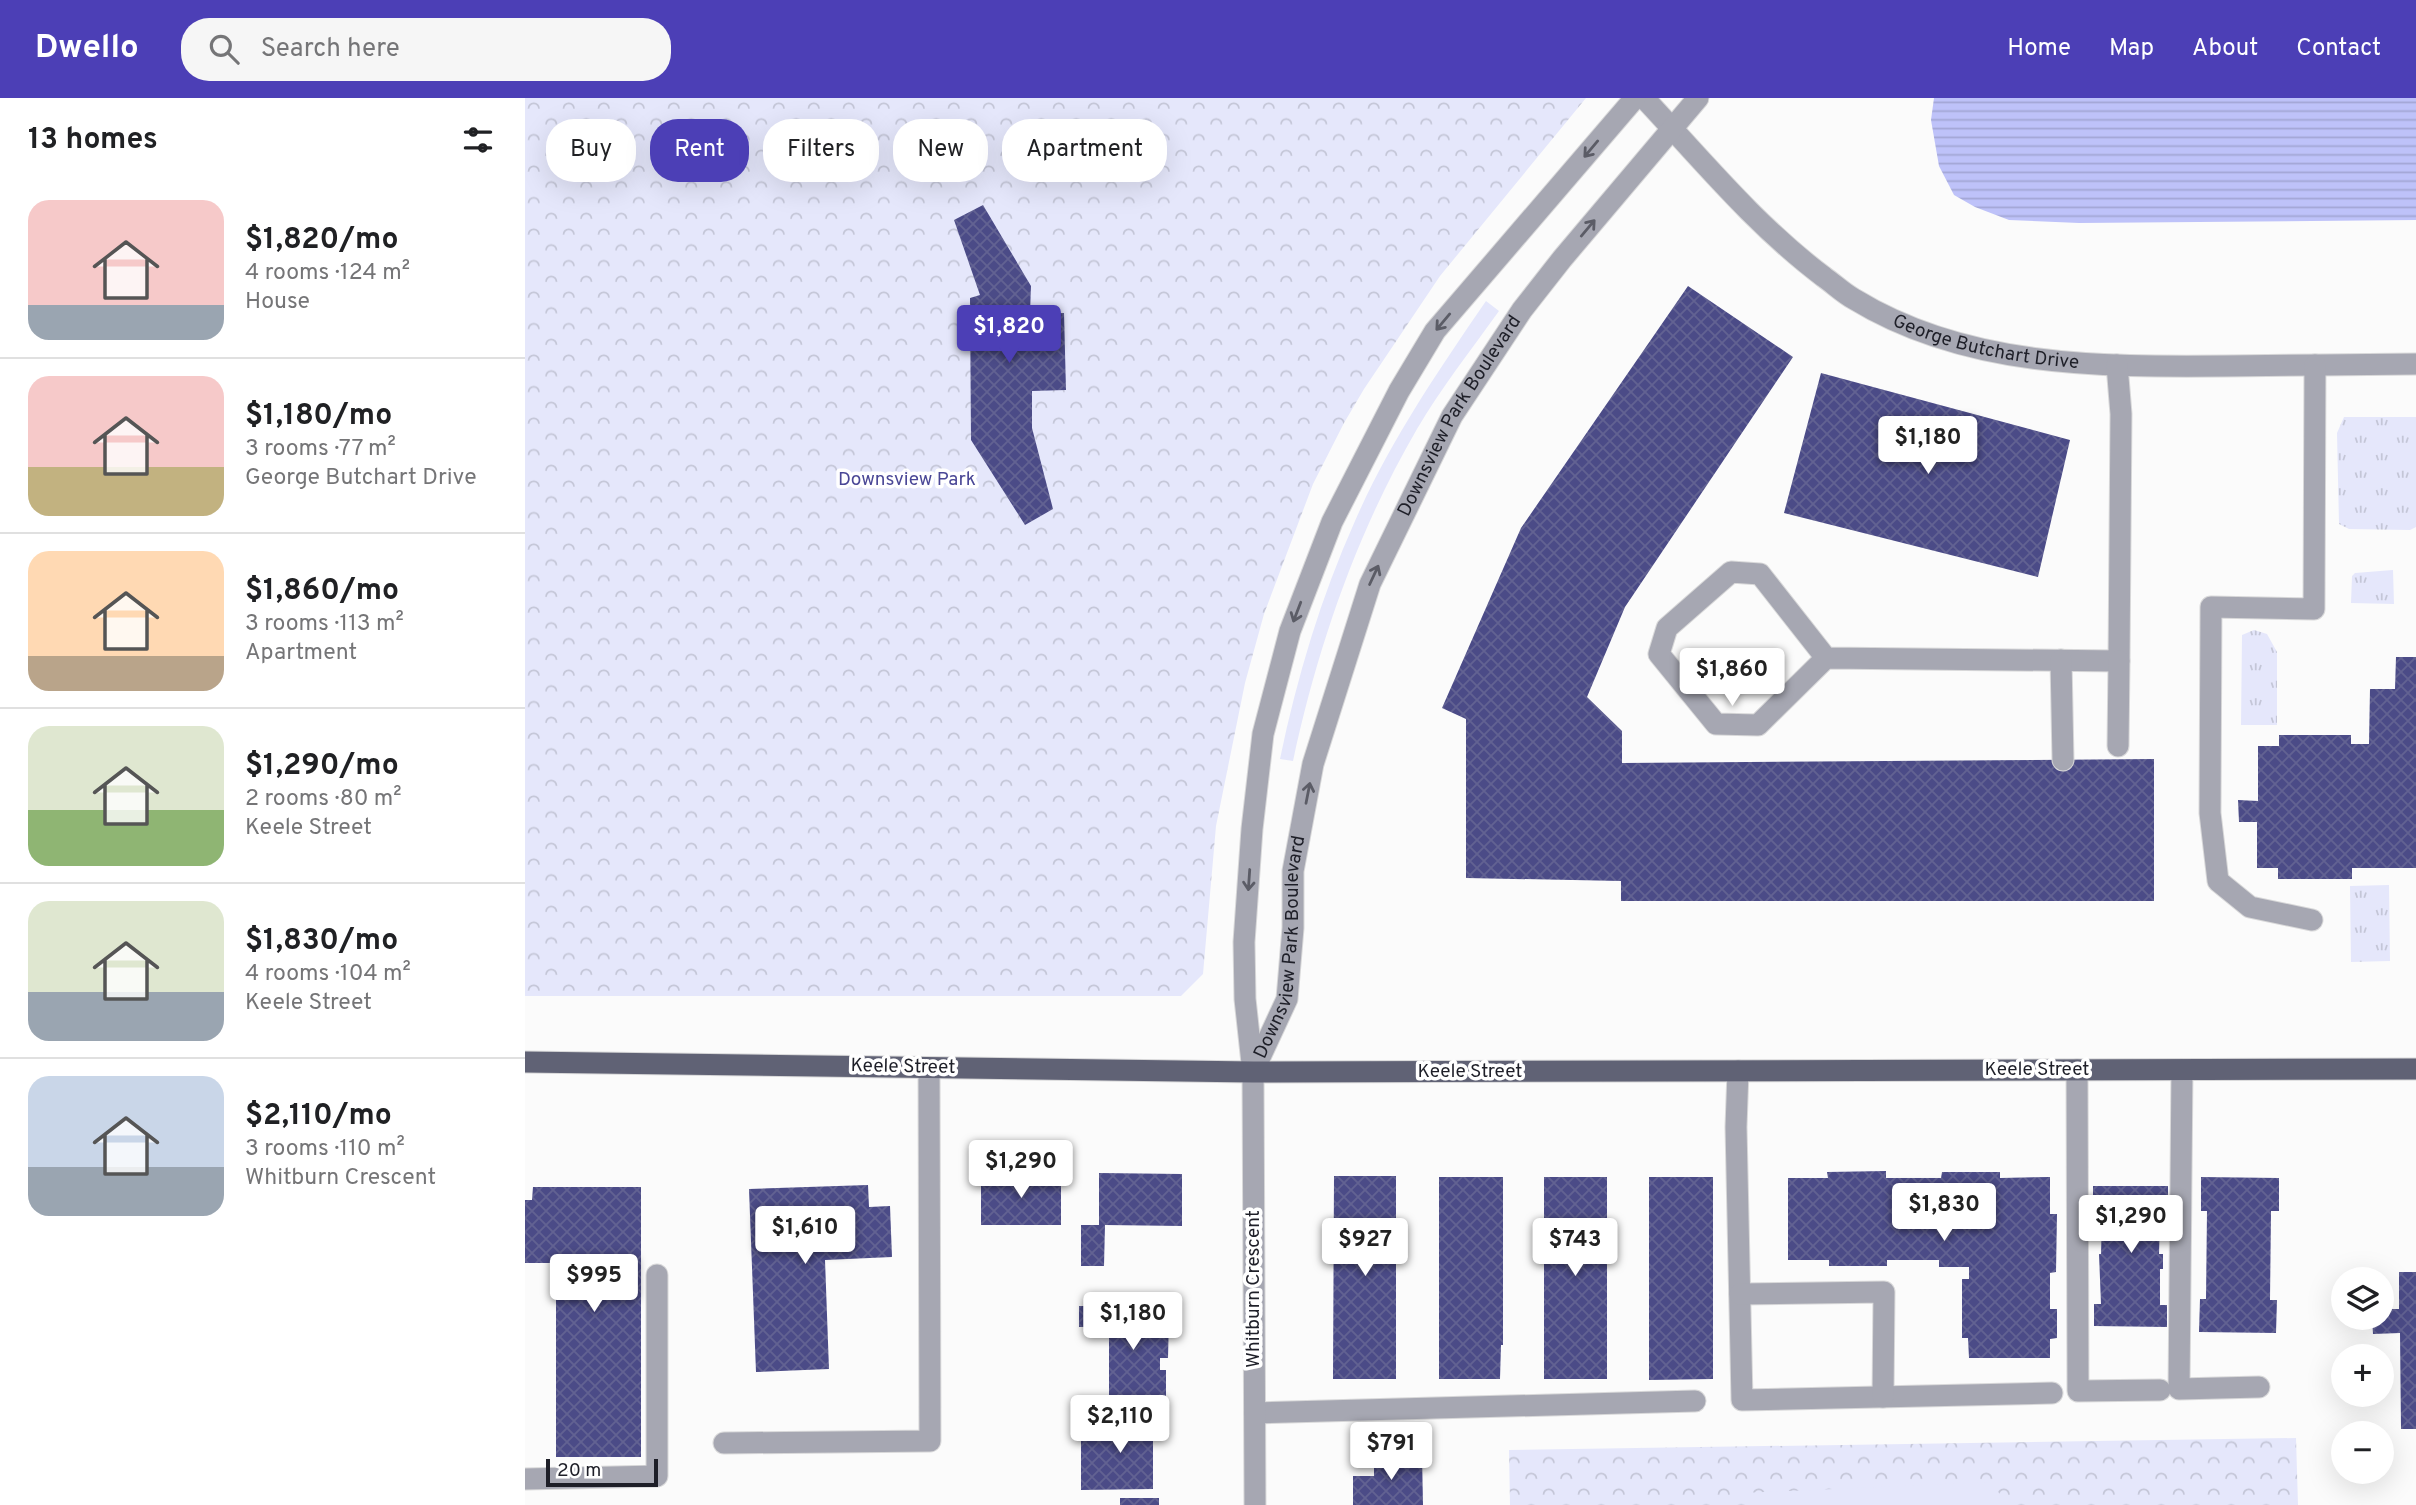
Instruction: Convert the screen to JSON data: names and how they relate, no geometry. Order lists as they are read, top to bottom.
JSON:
{
  "streets": {
    "main road": ["Keele Street"],
    "street": ["George Butchart Drive", "Downsview Park Boulevard", "Whitburn Crescent"]
  },
  "crossings": [
    ["George Butchart Drive", "Downsview Park Boulevard"],
    ["Downsview Park Boulevard", "Keele Street"],
    ["Downsview Park Boulevard", "Whitburn Crescent"],
    ["Keele Street", "Whitburn Crescent"]
  ],
  "parks": ["Downsview Park"],
  "scale_bar": "20 m",
  "page": {
    "header": "Dwello",
    "search": "Search here",
    "nav": [
      "Home",
      "Map",
      "About",
      "Contact"
    ],
    "heading": "13 homes",
    "chip": [
      "Buy",
      "Rent",
      "Filters",
      "New",
      "Apartment"
    ],
    "list": [
      {
        "name": "$1,820/mo",
        "note": "4 rooms · 124 m² · House"
      },
      {
        "name": "$1,180/mo",
        "note": "3 rooms · 77 m² · George Butchart Drive"
      },
      {
        "name": "$1,860/mo",
        "note": "3 rooms · 113 m² · Apartment"
      },
      {
        "name": "$1,290/mo",
        "note": "2 rooms · 80 m² · Keele Street"
      },
      {
        "name": "$1,830/mo",
        "note": "4 rooms · 104 m² · Keele Street"
      },
      {
        "name": "$2,110/mo",
        "note": "3 rooms · 110 m² · Whitburn Crescent"
      }
    ],
    "price": [
      "$1,820",
      "$1,180",
      "$1,860",
      "$1,290",
      "$1,830",
      "$1,290",
      "$1,610",
      "$927",
      "$743",
      "$995",
      "$1,180",
      "$2,110",
      "$791"
    ],
    "map_buttons": ["+", "−"],
    "scale": "20 m"
  }
}
